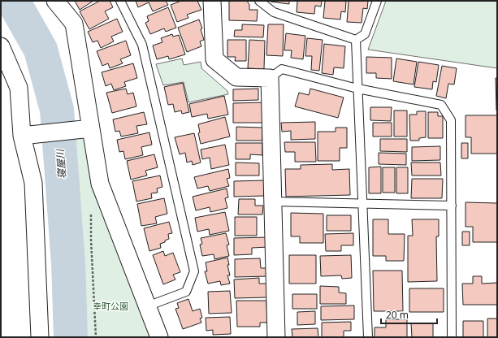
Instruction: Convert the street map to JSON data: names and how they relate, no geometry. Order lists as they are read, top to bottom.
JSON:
{
  "water": ["寝屋川"],
  "parks": ["幸町公園"],
  "scale_bar": "20 m"
}
